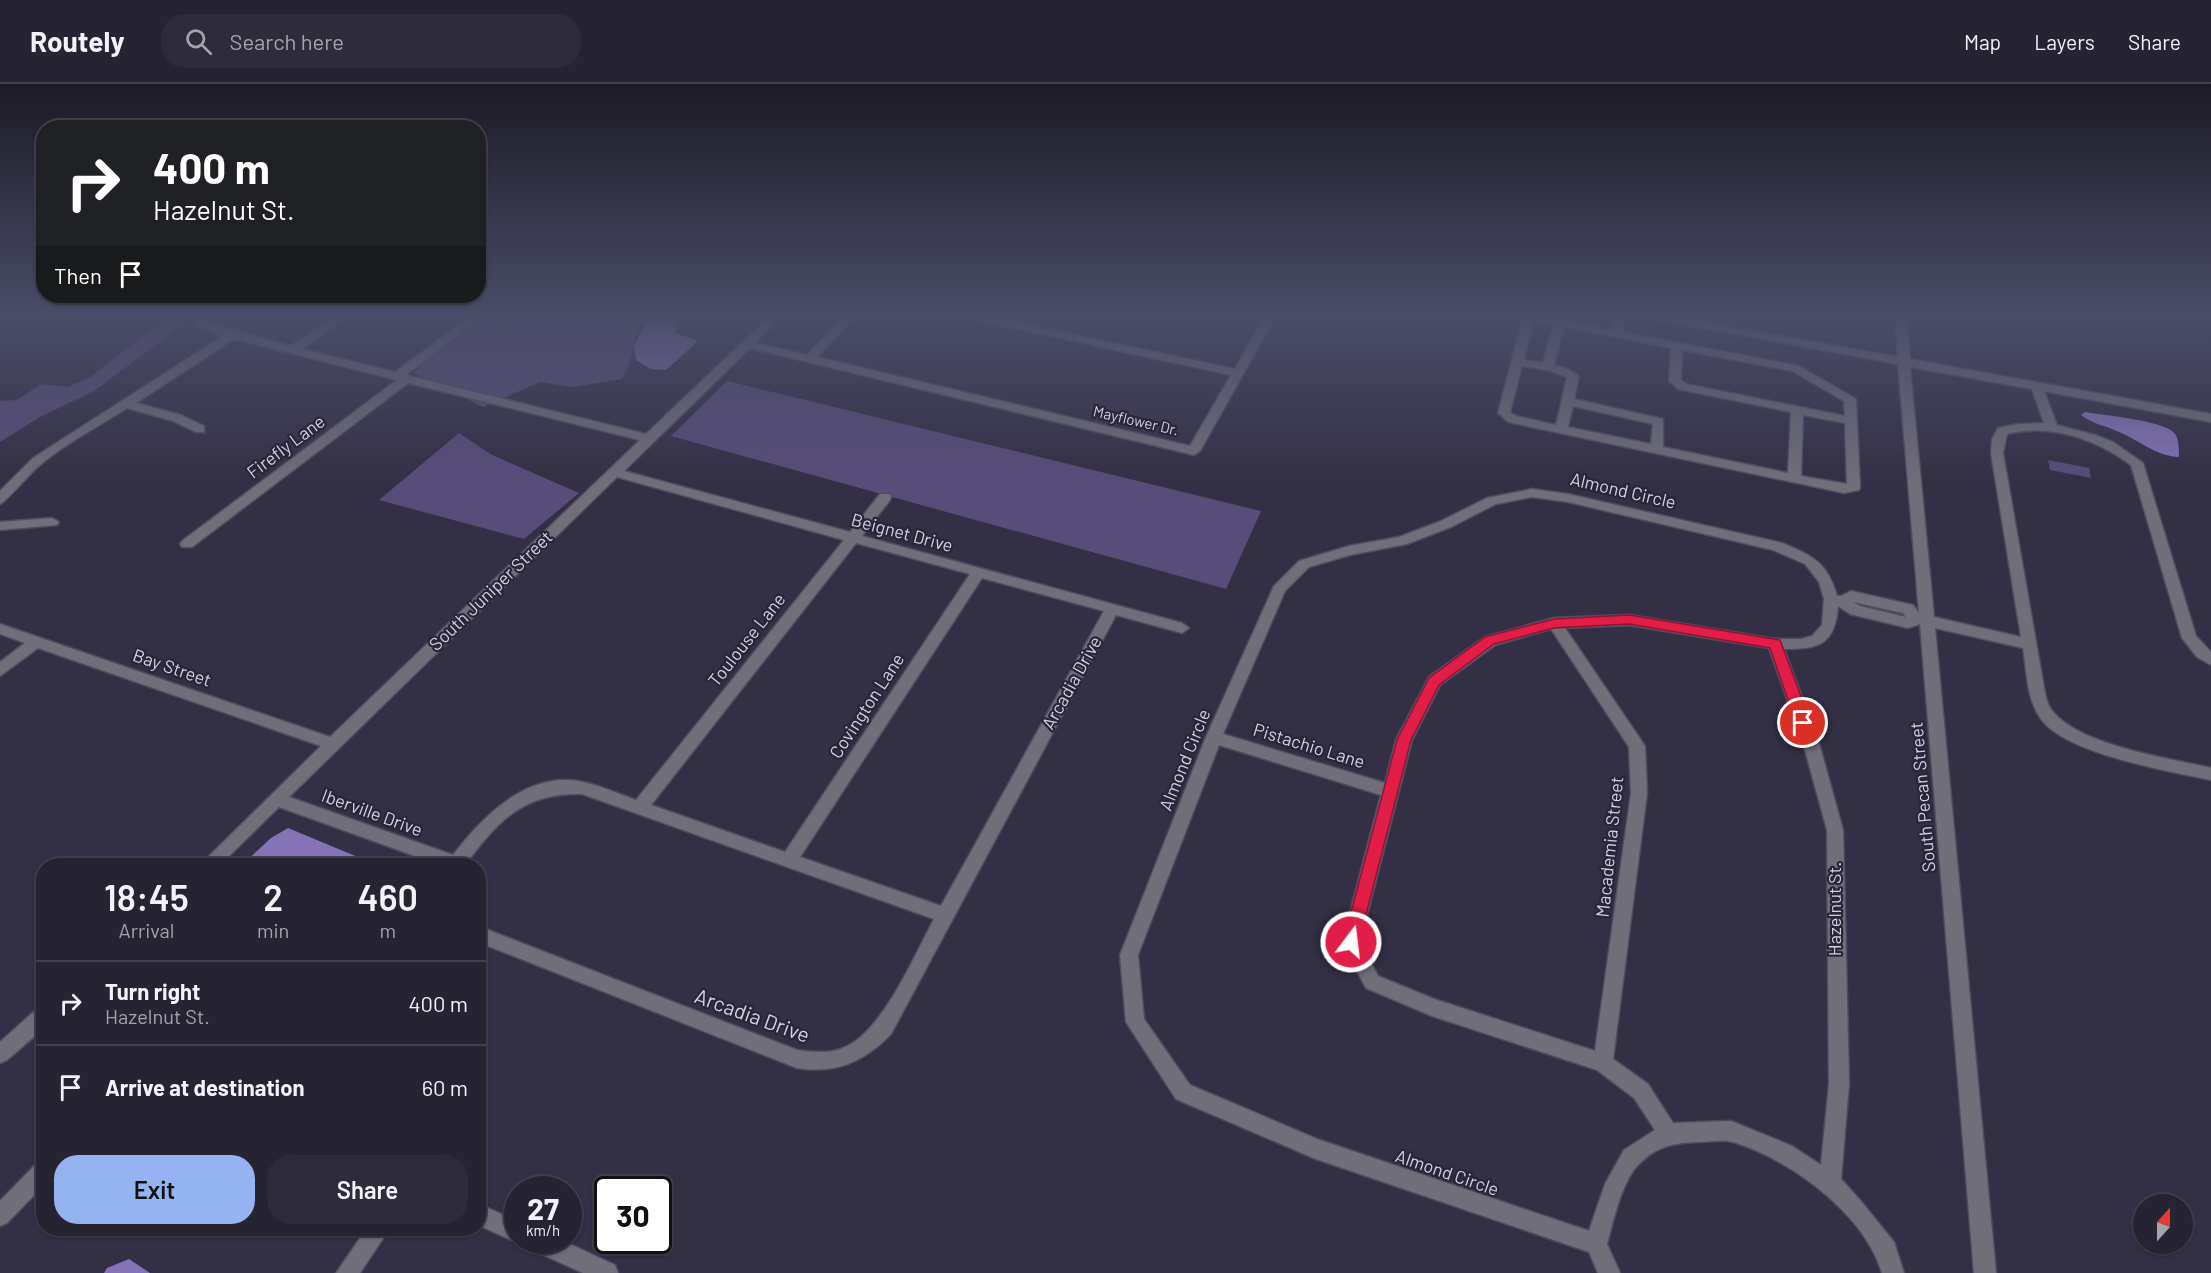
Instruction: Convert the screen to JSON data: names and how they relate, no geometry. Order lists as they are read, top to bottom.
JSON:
{
  "streets": {
    "street": [
      "Mayflower Dr.",
      "Firefly Lane",
      "Almond Circle",
      "Beignet Drive",
      "South Juniper Street",
      "Toulouse Lane",
      "Bay Street",
      "Arcadia Drive",
      "Covington Lane",
      "Pistachio Lane",
      "South Pecan Street",
      "Iberville Drive",
      "Macademia Street",
      "Hazelnut St."
    ]
  },
  "crossings": [
    ["Almond Circle", "Pistachio Lane"],
    ["Beignet Drive", "South Juniper Street"],
    ["Beignet Drive", "Toulouse Lane"],
    ["Beignet Drive", "Arcadia Drive"],
    ["Beignet Drive", "Covington Lane"],
    ["South Juniper Street", "Bay Street"],
    ["South Juniper Street", "Iberville Drive"]
  ],
  "north": "top",
  "page": {
    "header": "Routely",
    "search": "Search here",
    "nav": ["Map", "Layers", "Share"],
    "turn": ["400 m", "Hazelnut St."],
    "then": "Then",
    "eta": [
      "18:45",
      "Arrival",
      "2",
      "min",
      "460",
      "m"
    ],
    "list": [
      {
        "name": "Turn right",
        "note": "Hazelnut St.",
        "value": "400 m"
      },
      {
        "name": "Arrive at destination",
        "value": "60 m"
      }
    ],
    "buttons": ["Exit", "Share"],
    "speed": "27 km/h",
    "limit": "30"
  }
}
